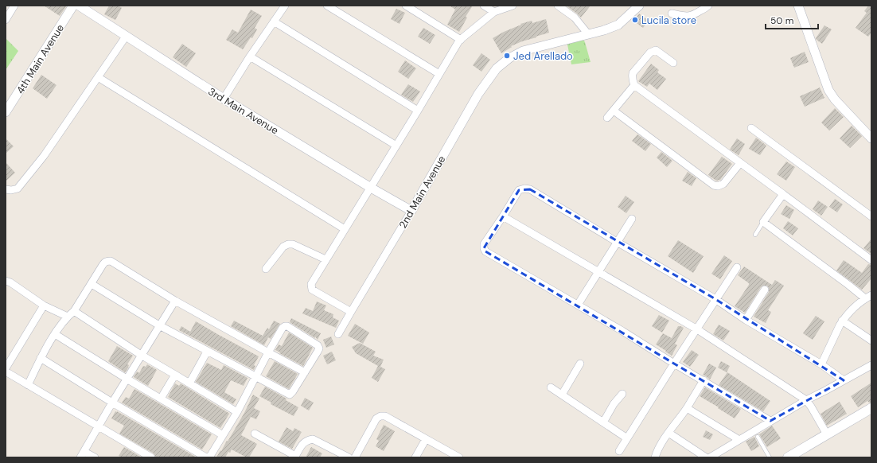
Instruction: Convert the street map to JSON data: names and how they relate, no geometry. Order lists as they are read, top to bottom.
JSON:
{
  "streets": {
    "street": ["4th Main Avenue", "3rd Main Avenue", "2nd Main Avenue"]
  },
  "crossings": [
    ["3rd Main Avenue", "2nd Main Avenue"]
  ],
  "places": ["Lucila store", "Jed Arellado"],
  "scale_bar": "50 m"
}
